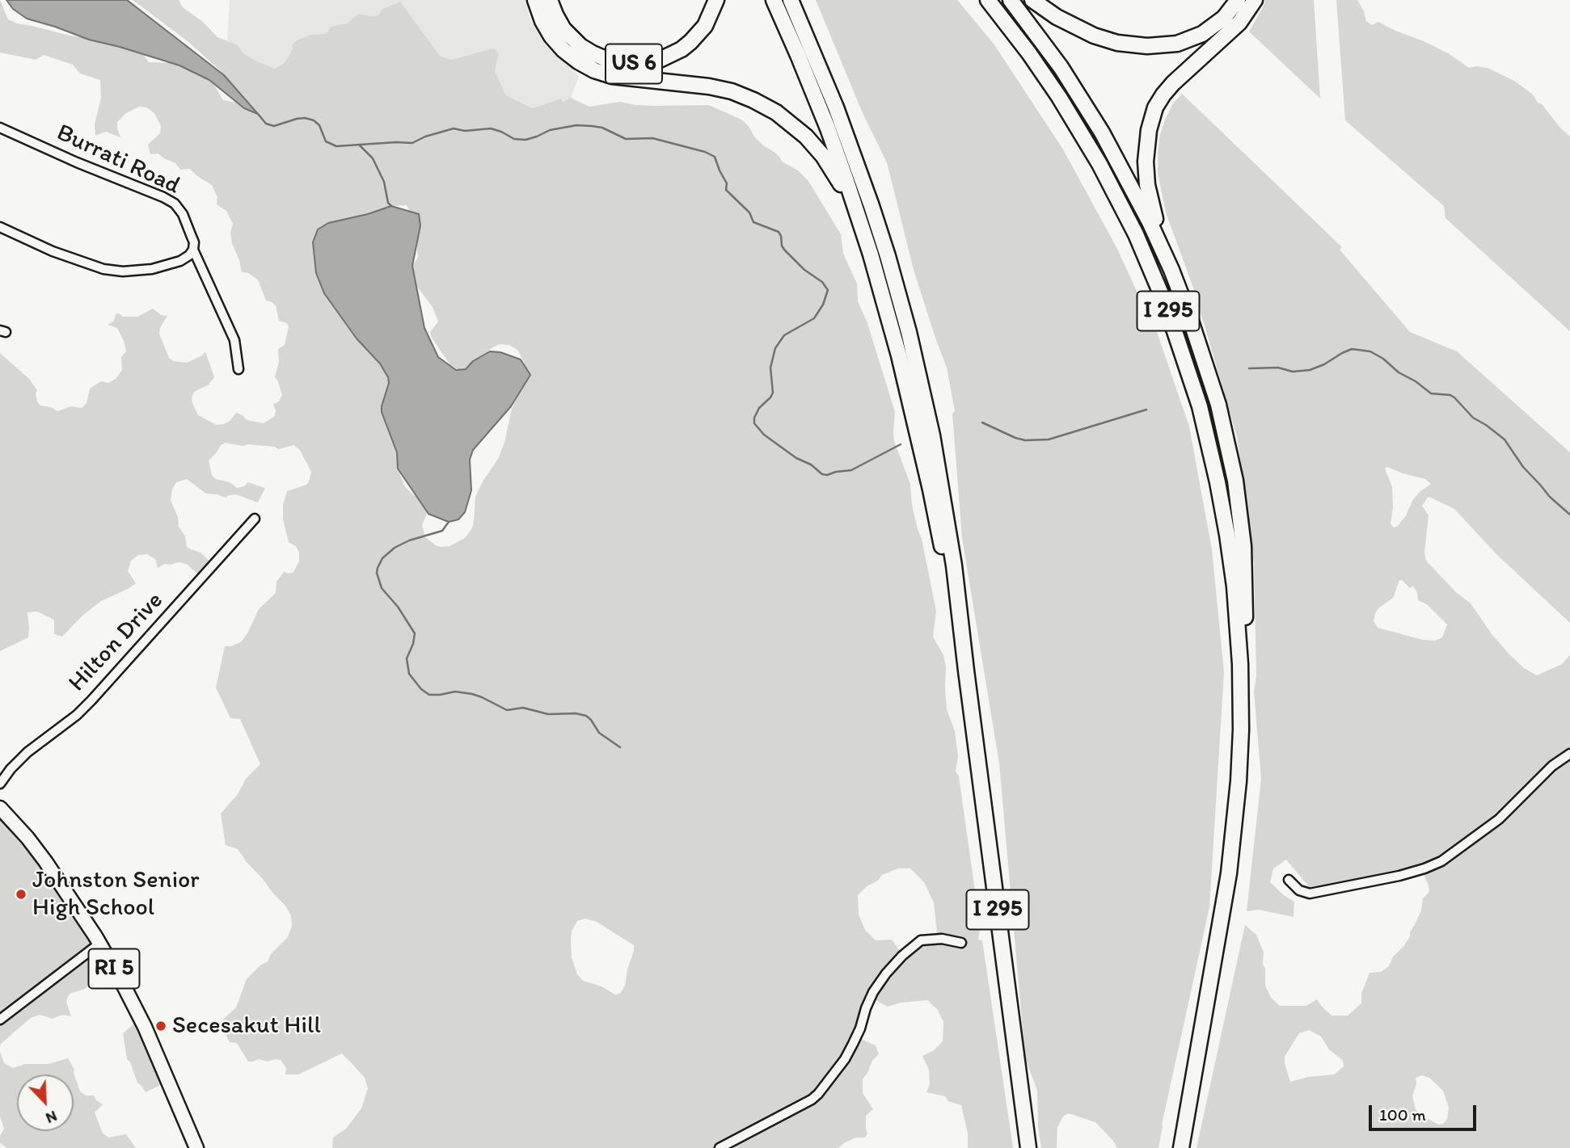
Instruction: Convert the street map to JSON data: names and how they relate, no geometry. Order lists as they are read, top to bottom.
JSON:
{
  "streets": {
    "highway": ["US 6", "I 295"],
    "main road": ["RI 5"],
    "street": ["Burrati Road", "Hilton Drive"]
  },
  "places": ["Johnston Senior High School", "Secesakut Hill"],
  "scale_bar": "100 m",
  "north": "bottom right"
}
